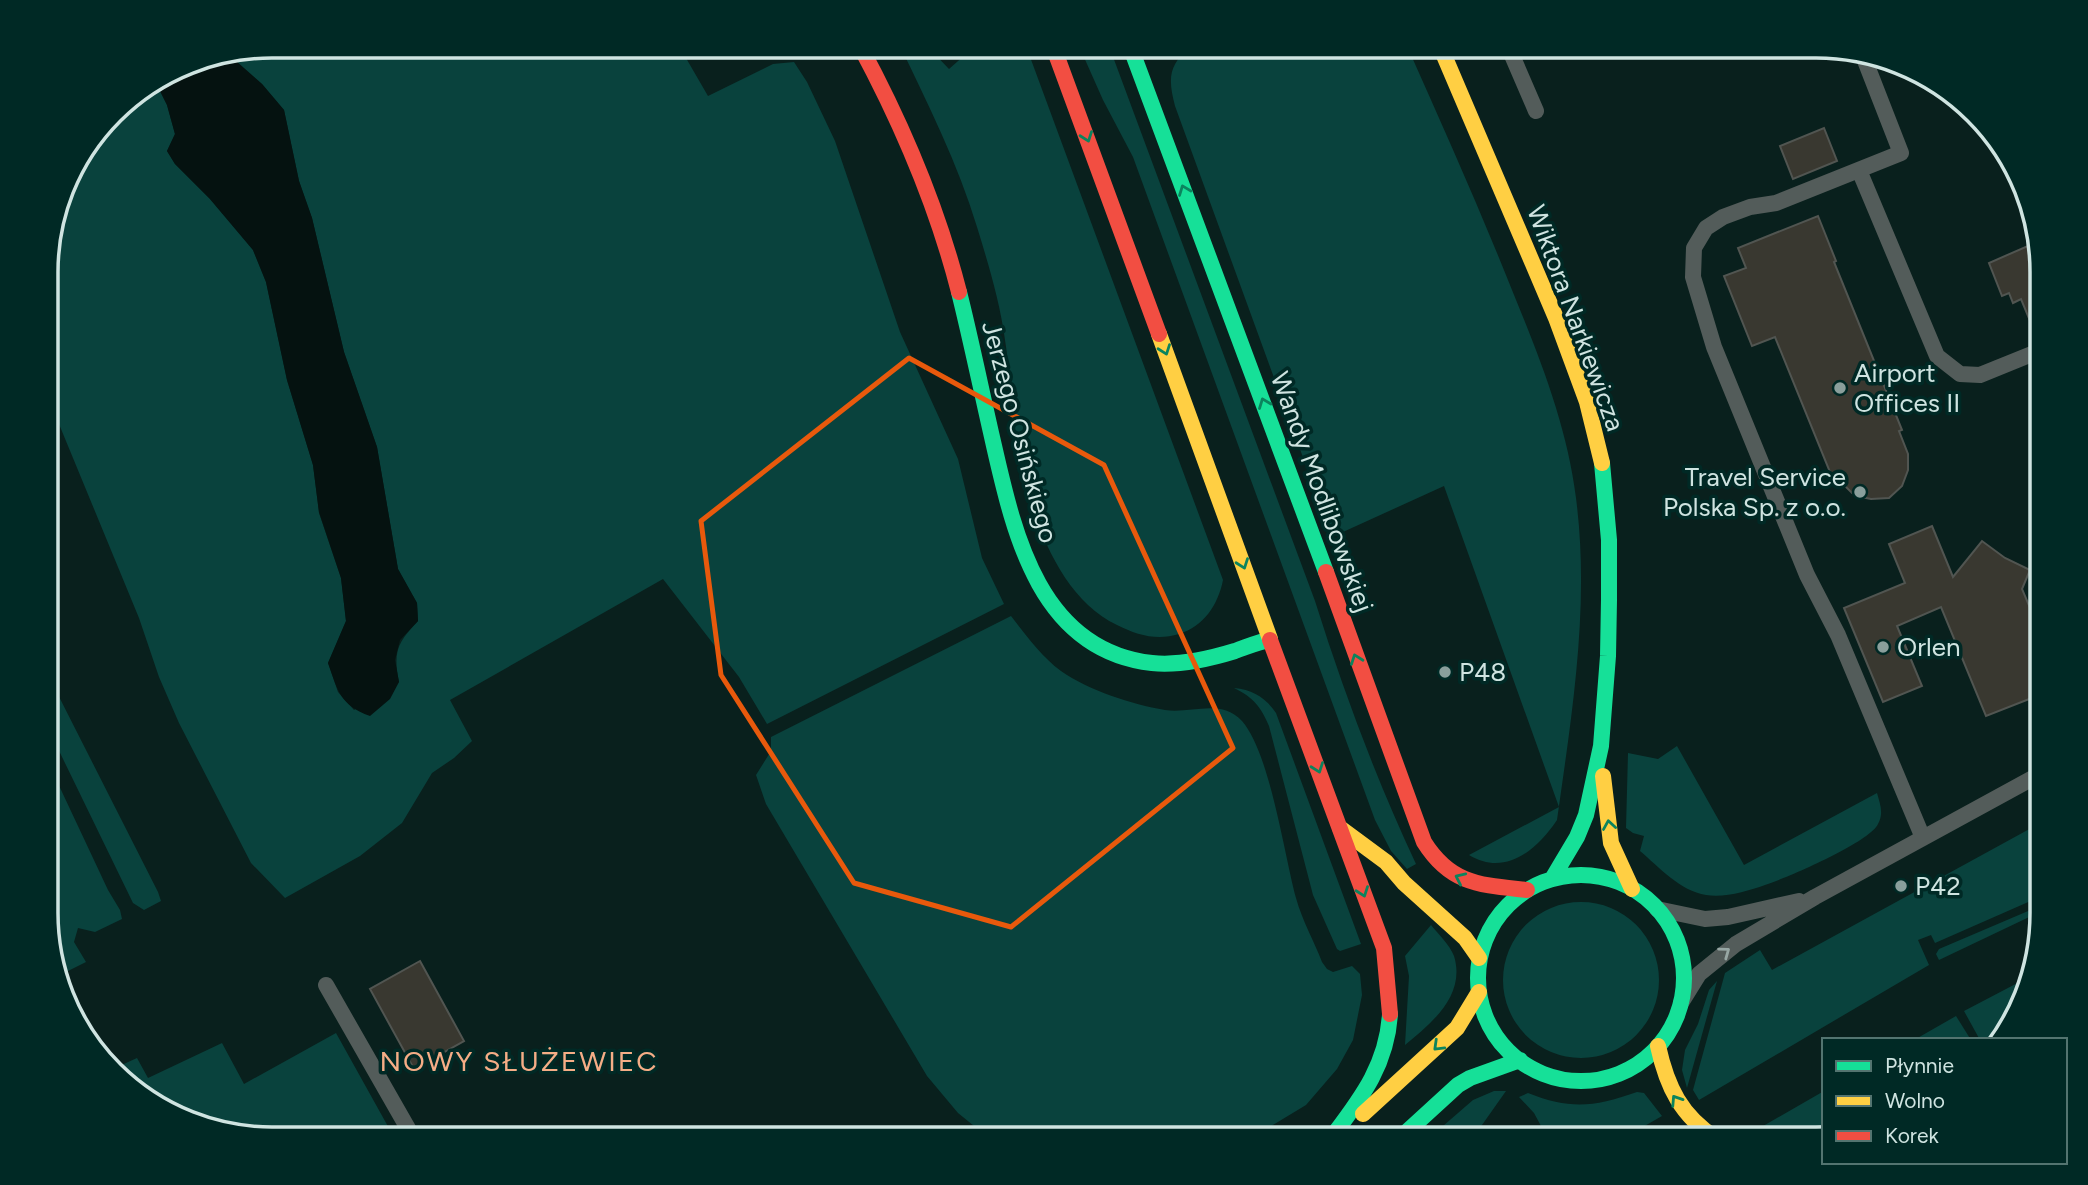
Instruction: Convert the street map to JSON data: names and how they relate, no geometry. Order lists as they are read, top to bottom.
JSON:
{
  "streets": {
    "main road": ["Wiktora Narkiewicza", "Jerzego Osińskiego", "Wandy Modlibowskiej"]
  },
  "crossings": [
    ["Wiktora Narkiewicza", "Wandy Modlibowskiej"]
  ],
  "districts": ["NOWY SŁUŻEWIEC"],
  "places": [
    "Airport Offices II",
    "Travel Service Polska Sp. z o.o.",
    "Orlen",
    "P48",
    "P42"
  ],
  "legend": ["Płynnie", "Wolno", "Korek"]
}
